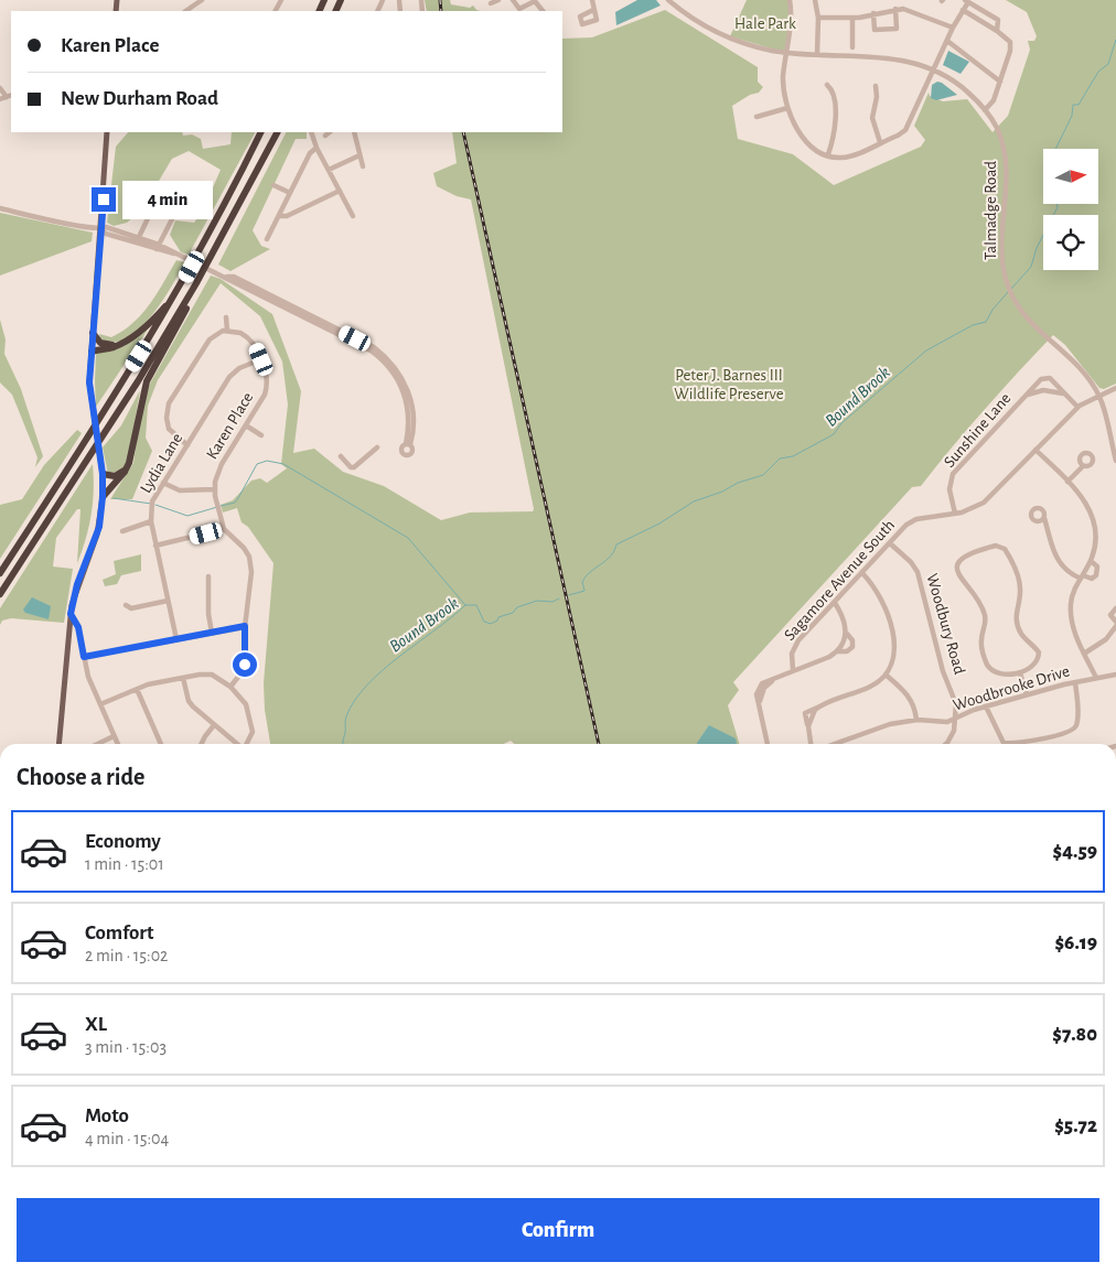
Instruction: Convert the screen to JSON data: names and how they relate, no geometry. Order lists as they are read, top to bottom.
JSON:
{
  "streets": {
    "street": [
      "Talmadge Road",
      "Karen Place",
      "Sunshine Lane",
      "Lydia Lane",
      "Sagamore Avenue South",
      "Woodbury Road",
      "Woodbrooke Drive"
    ]
  },
  "crossings": [
    ["Karen Place", "Lydia Lane"],
    ["Sunshine Lane", "Sagamore Avenue South"],
    ["Sagamore Avenue South", "Woodbury Road"],
    ["Woodbury Road", "Woodbrooke Drive"]
  ],
  "water": ["Bound Brook"],
  "parks": ["Hale Park", "Peter J. Barnes III Wildlife Preserve"],
  "north": "right",
  "page": {
    "banner": ["Karen Place", "New Durham Road"],
    "bubble": "4 min",
    "heading": "Choose a ride",
    "list": [
      {
        "name": "Economy",
        "note": "1 min · 15:01",
        "value": "$4.59"
      },
      {
        "name": "Comfort",
        "note": "2 min · 15:02",
        "value": "$6.19"
      },
      {
        "name": "XL",
        "note": "3 min · 15:03",
        "value": "$7.80"
      },
      {
        "name": "Moto",
        "note": "4 min · 15:04",
        "value": "$5.72"
      }
    ],
    "buttons": "Confirm"
  }
}
